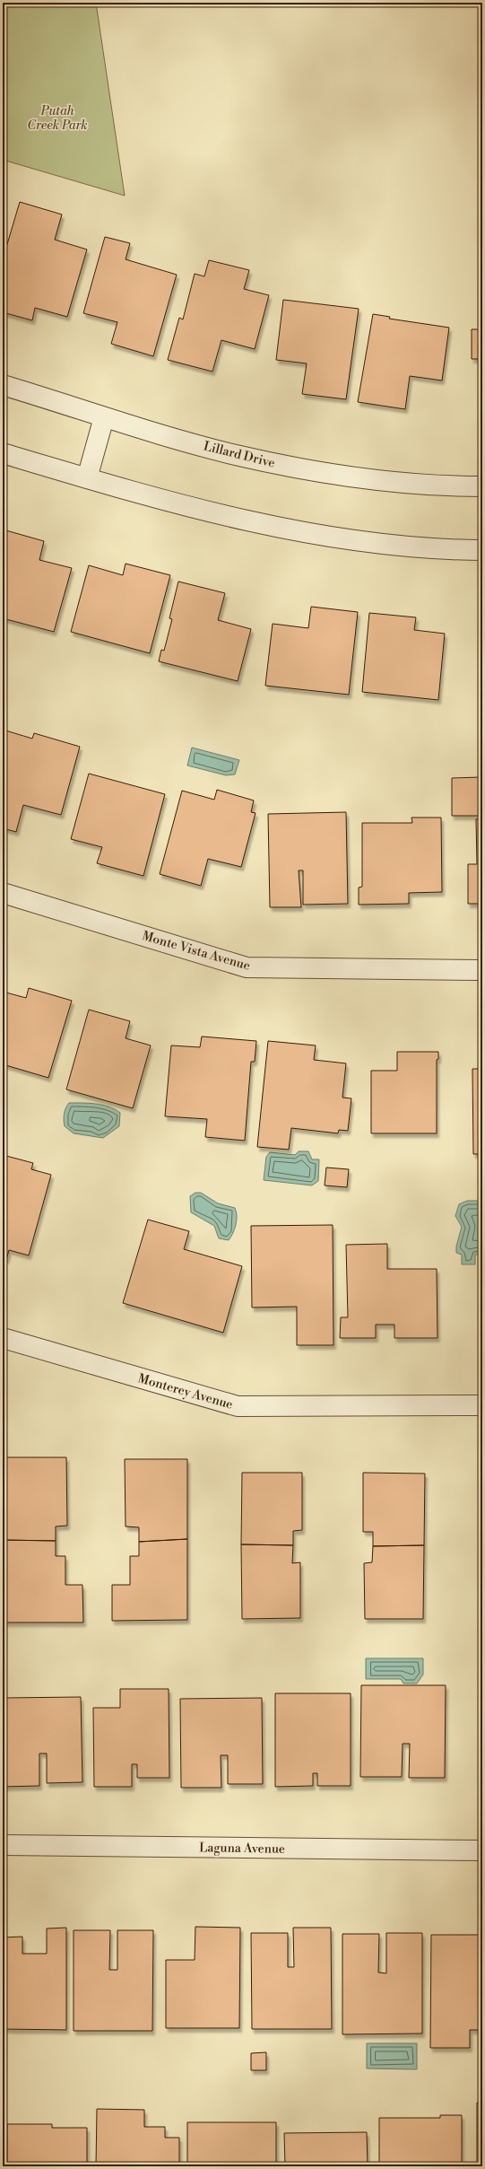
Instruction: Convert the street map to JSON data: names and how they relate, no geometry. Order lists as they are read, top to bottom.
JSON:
{
  "streets": {
    "street": [
      "Lillard Drive",
      "Monte Vista Avenue",
      "Monterey Avenue",
      "Laguna Avenue"
    ]
  },
  "parks": ["Putah Creek Park"]
}
